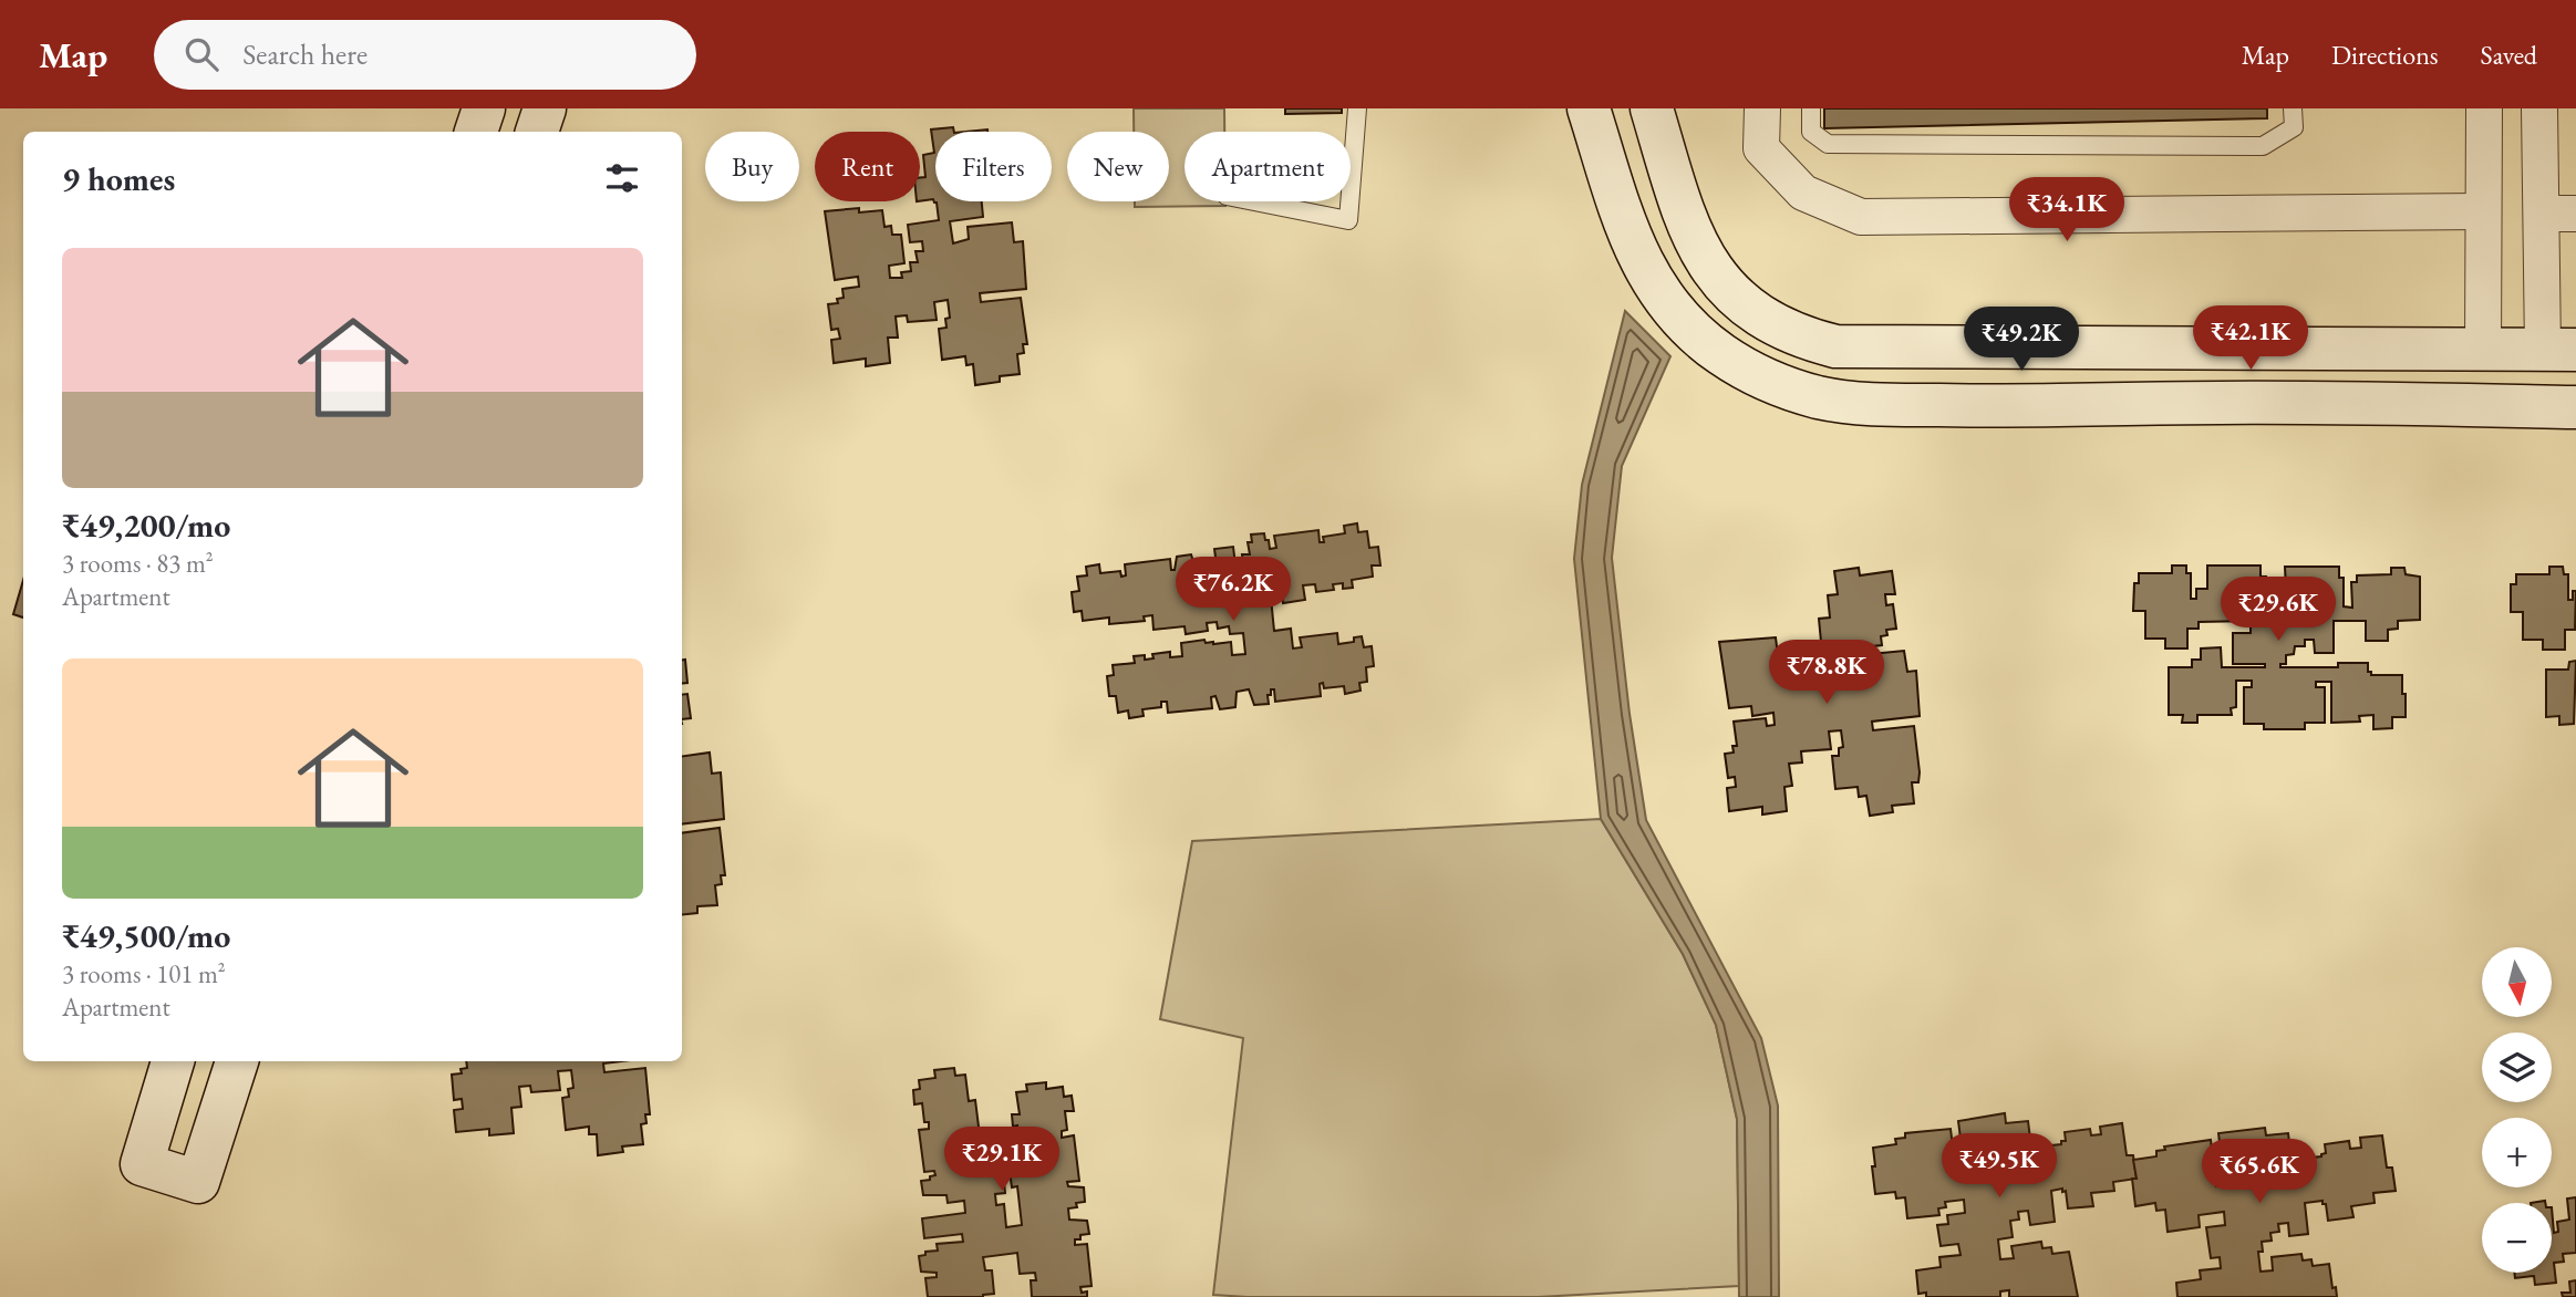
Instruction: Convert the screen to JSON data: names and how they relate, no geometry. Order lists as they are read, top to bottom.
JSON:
{
  "north": "bottom",
  "page": {
    "header": "Map",
    "search": "Search here",
    "nav": ["Map", "Directions", "Saved"],
    "chip": [
      "Buy",
      "Rent",
      "Filters",
      "New",
      "Apartment"
    ],
    "heading": "9 homes",
    "price": [
      "₹34.1K",
      "₹42.1K",
      "₹49.2K",
      "₹76.2K",
      "₹29.6K",
      "₹78.8K",
      "₹29.1K",
      "₹49.5K",
      "₹65.6K"
    ],
    "list": [
      {
        "name": "₹49,200/mo",
        "note": "3 rooms · 83 m² · Apartment"
      },
      {
        "name": "₹49,500/mo",
        "note": "3 rooms · 101 m² · Apartment"
      }
    ],
    "map_buttons": ["+", "−"]
  }
}
